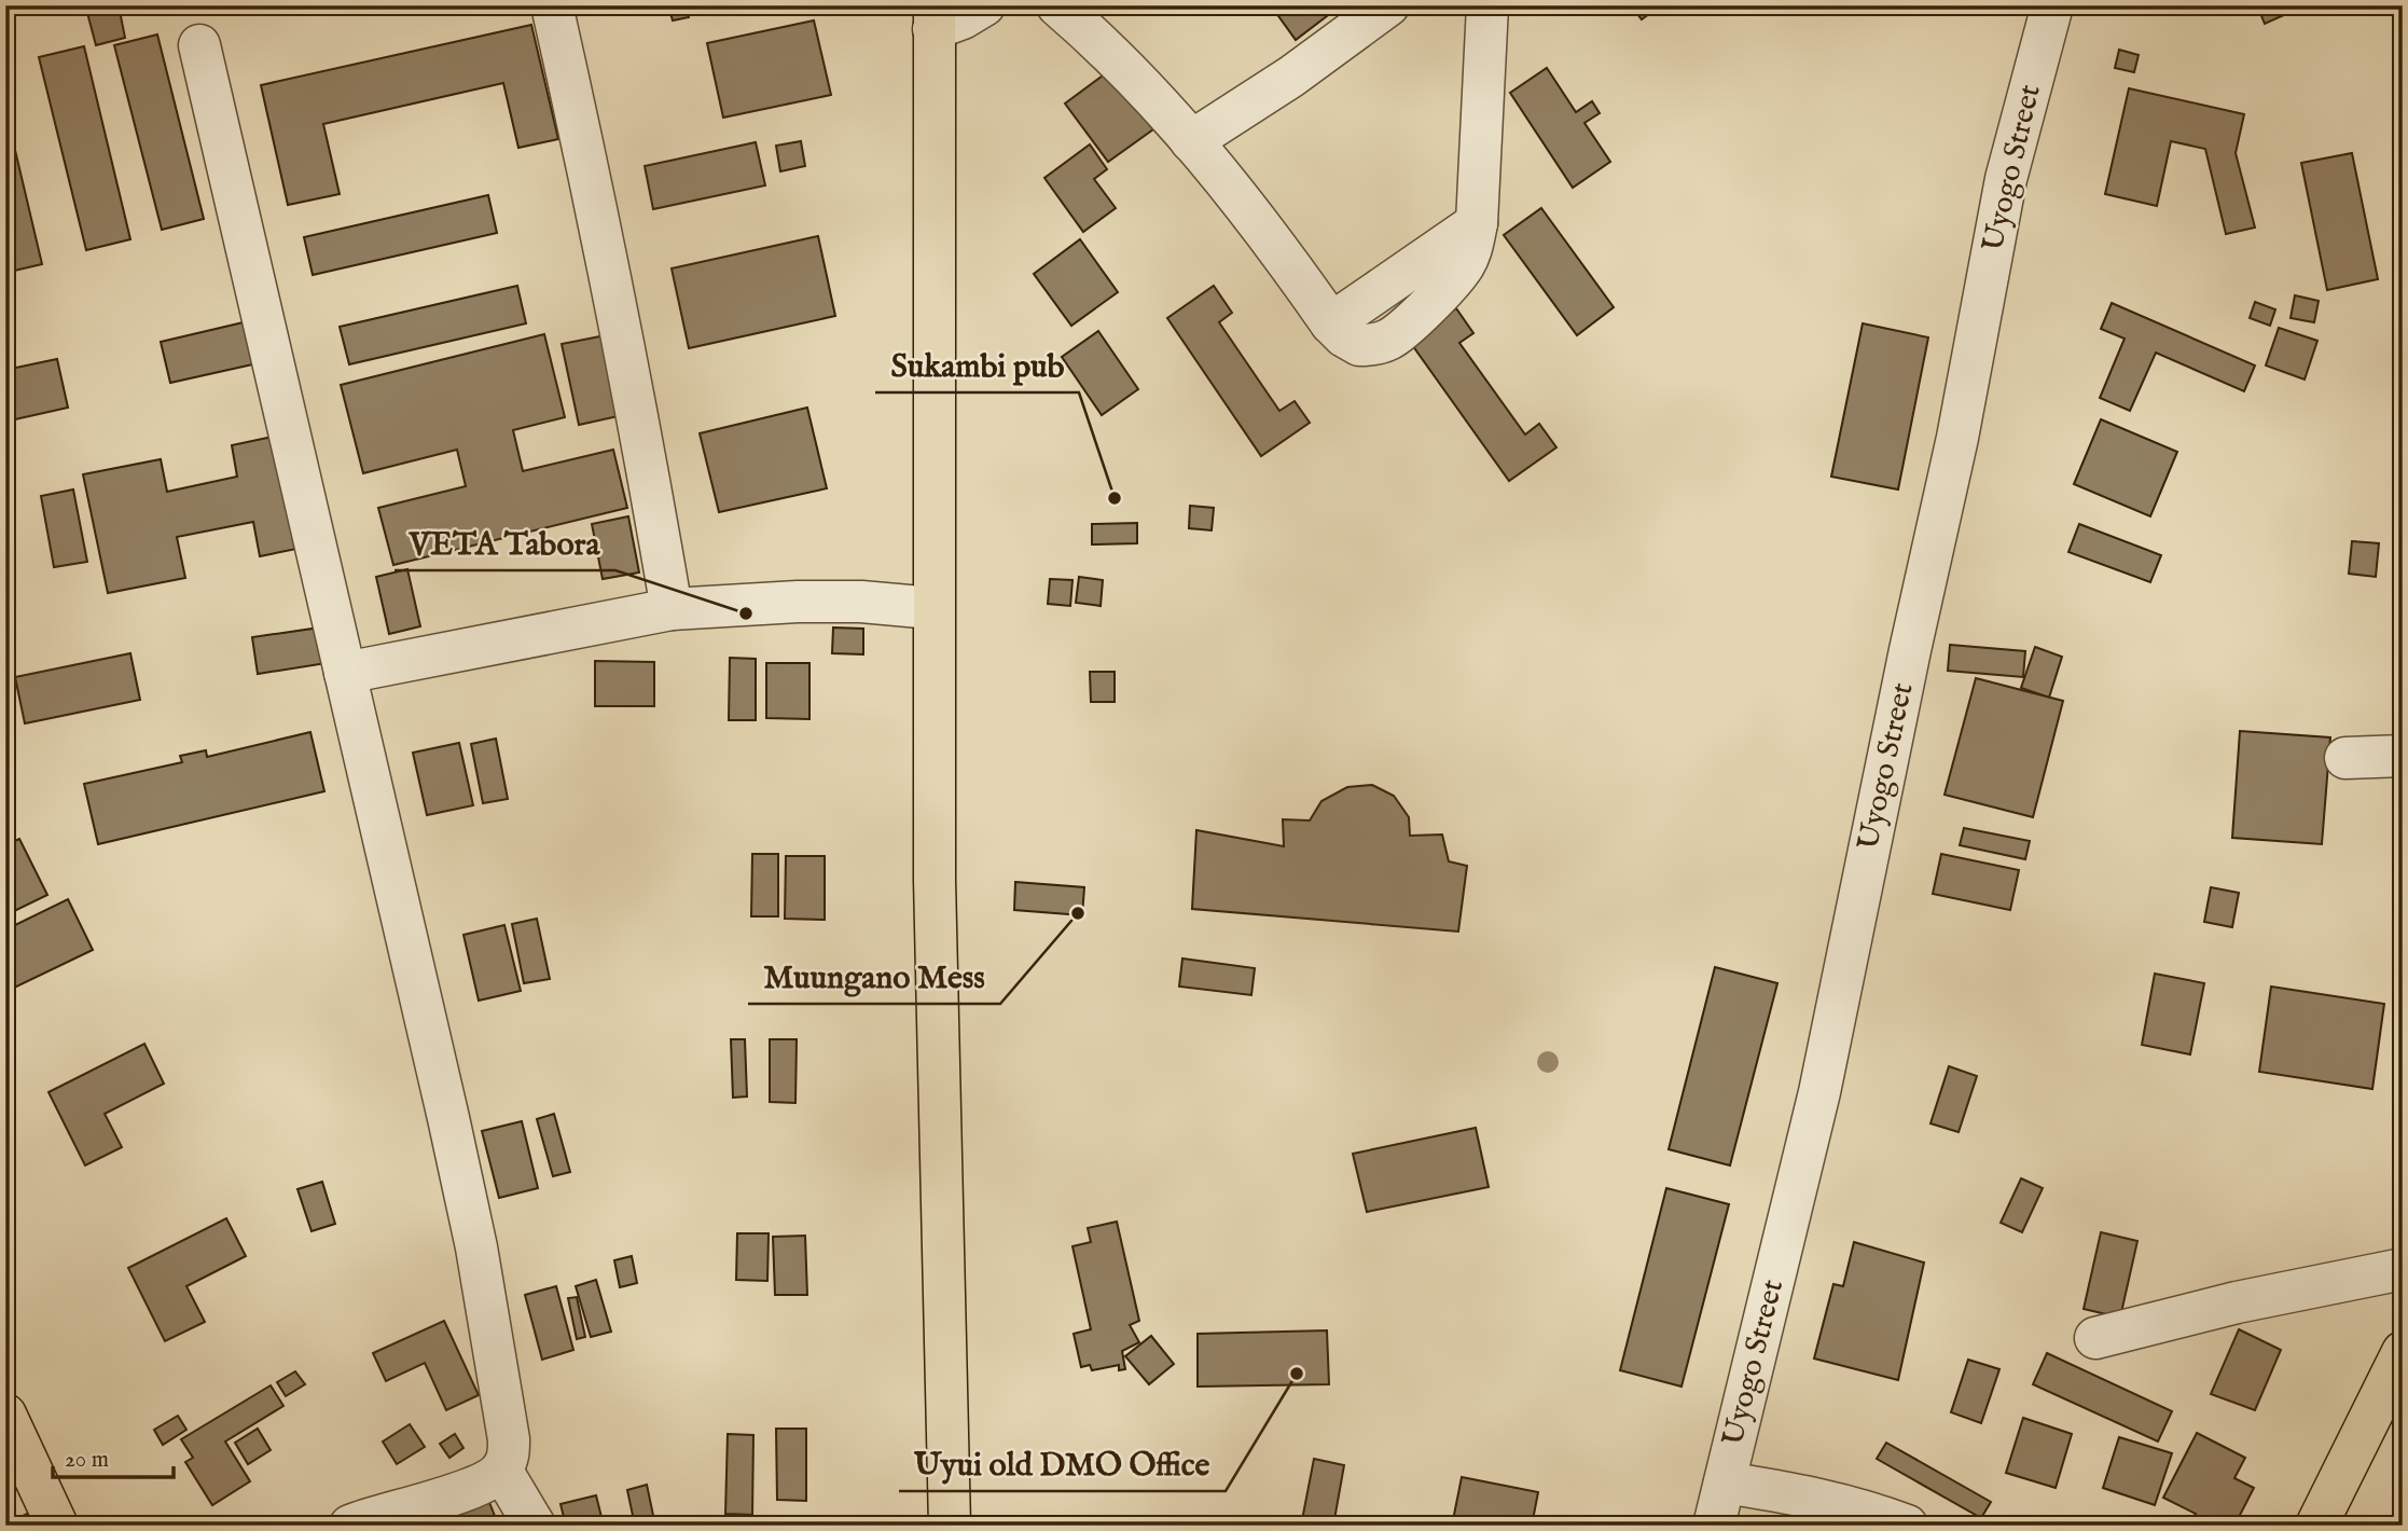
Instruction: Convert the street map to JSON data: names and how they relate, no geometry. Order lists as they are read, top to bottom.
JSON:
{
  "streets": {
    "street": ["Uyogo Street"]
  },
  "places": [
    "Sukambi pub",
    "VETA Tabora",
    "Muungano Mess",
    "Uyui old DMO Office"
  ],
  "scale_bar": "20 m"
}
